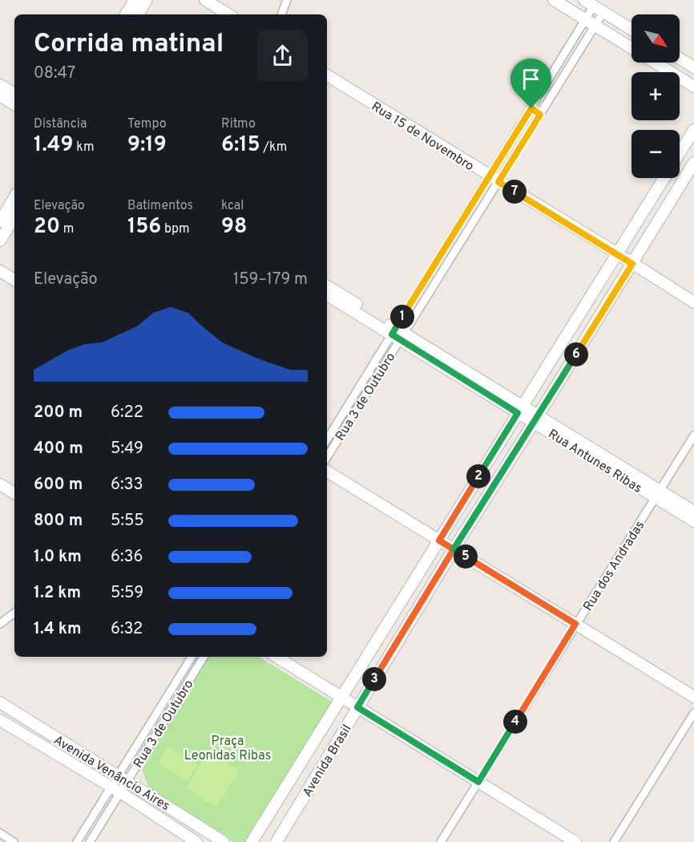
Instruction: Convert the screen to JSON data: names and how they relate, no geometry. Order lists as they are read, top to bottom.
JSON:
{
  "streets": {
    "main road": [
      "Rua 15 de Novembro",
      "Rua Antunes Ribas",
      "Avenida Brasil",
      "Avenida Venâncio Aires"
    ],
    "street": ["Rua 3 de Outubro", "Rua dos Andradas"]
  },
  "crossings": [
    ["Rua 15 de Novembro", "Rua 3 de Outubro"],
    ["Rua 15 de Novembro", "Avenida Brasil"],
    ["Rua 3 de Outubro", "Rua Antunes Ribas"],
    ["Rua 3 de Outubro", "Avenida Venâncio Aires"],
    ["Rua Antunes Ribas", "Rua dos Andradas"],
    ["Rua Antunes Ribas", "Avenida Brasil"]
  ],
  "parks": ["Praça Leonidas Ribas"],
  "north": "bottom right",
  "page": {
    "map_buttons": ["+", "−"],
    "heading": ["Corrida matinal", "08:47"],
    "stats": [
      ["Distância", "1.49 km"],
      ["Tempo", "9:19"],
      ["Ritmo", "6:15 /km"],
      ["Elevação", "20 m"],
      ["Batimentos", "156 bpm"],
      ["kcal", "98"]
    ],
    "pins": [
      "7",
      "1",
      "6",
      "2",
      "5",
      "3",
      "4"
    ],
    "chart": ["Elevação", "159–179 m"],
    "list": [
      {
        "name": "200 m",
        "note": "6:22"
      },
      {
        "name": "400 m",
        "note": "5:49"
      },
      {
        "name": "600 m",
        "note": "6:33"
      },
      {
        "name": "800 m",
        "note": "5:55"
      },
      {
        "name": "1.0 km",
        "note": "6:36"
      },
      {
        "name": "1.2 km",
        "note": "5:59"
      },
      {
        "name": "1.4 km",
        "note": "6:32"
      }
    ]
  }
}
